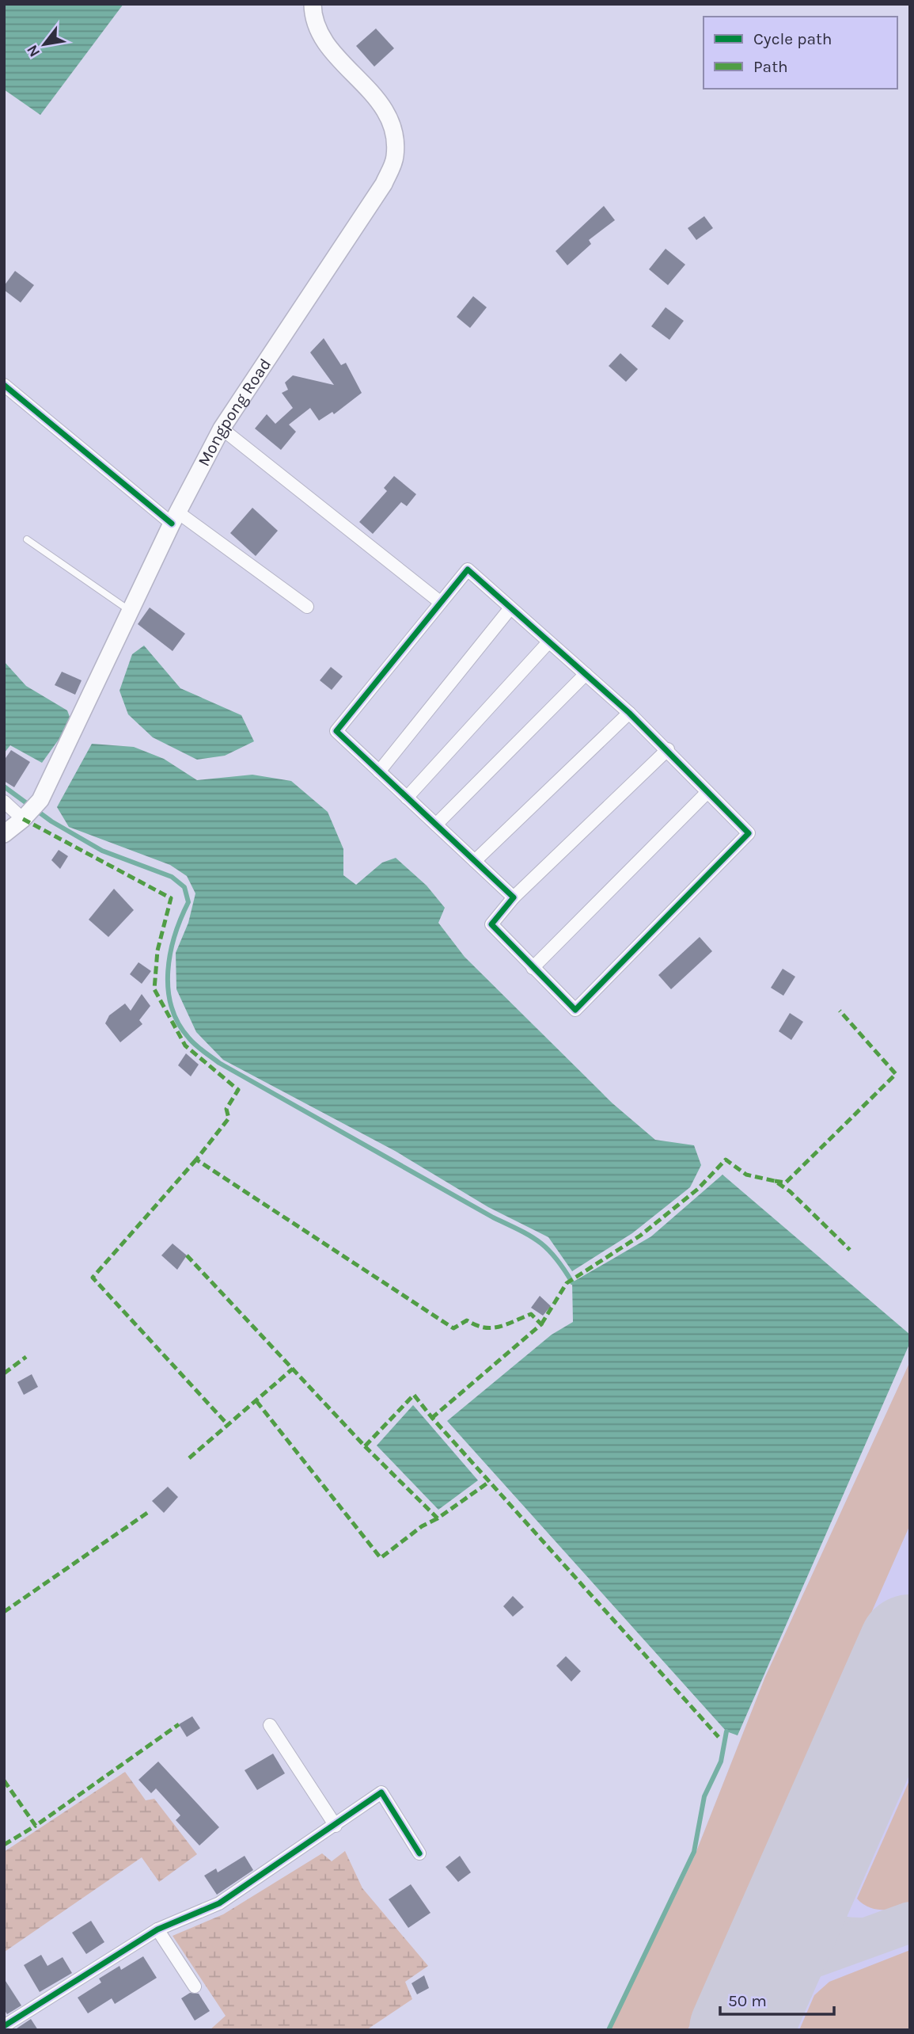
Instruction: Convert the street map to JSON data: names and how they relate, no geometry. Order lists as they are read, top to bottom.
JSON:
{
  "streets": {
    "main road": ["Mongpong Road"]
  },
  "legend": ["Cycle path", "Path"],
  "scale_bar": "50 m",
  "north": "bottom left"
}
